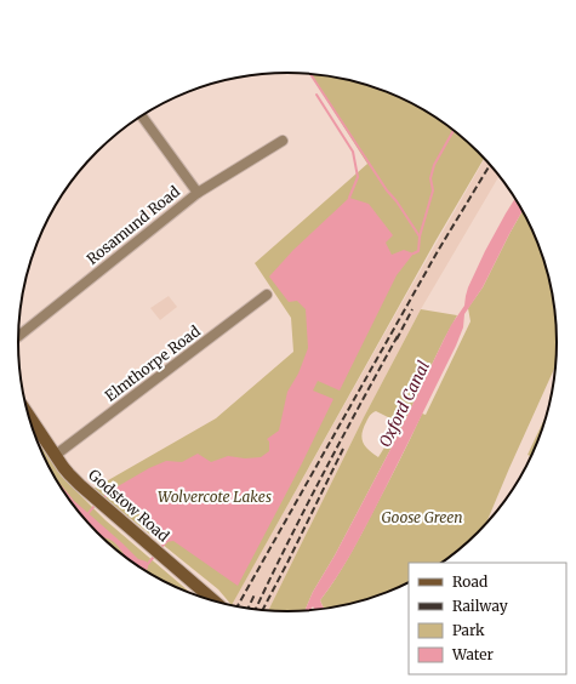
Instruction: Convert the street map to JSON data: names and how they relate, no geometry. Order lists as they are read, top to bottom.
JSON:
{
  "streets": {
    "street": ["Rosamund Road", "Elmthorpe Road", "Godstow Road"]
  },
  "crossings": [
    ["Elmthorpe Road", "Godstow Road"]
  ],
  "water": ["Oxford Canal"],
  "parks": ["Wolvercote Lakes", "Goose Green"],
  "legend": [
    "Road",
    "Railway",
    "Park",
    "Water"
  ]
}
